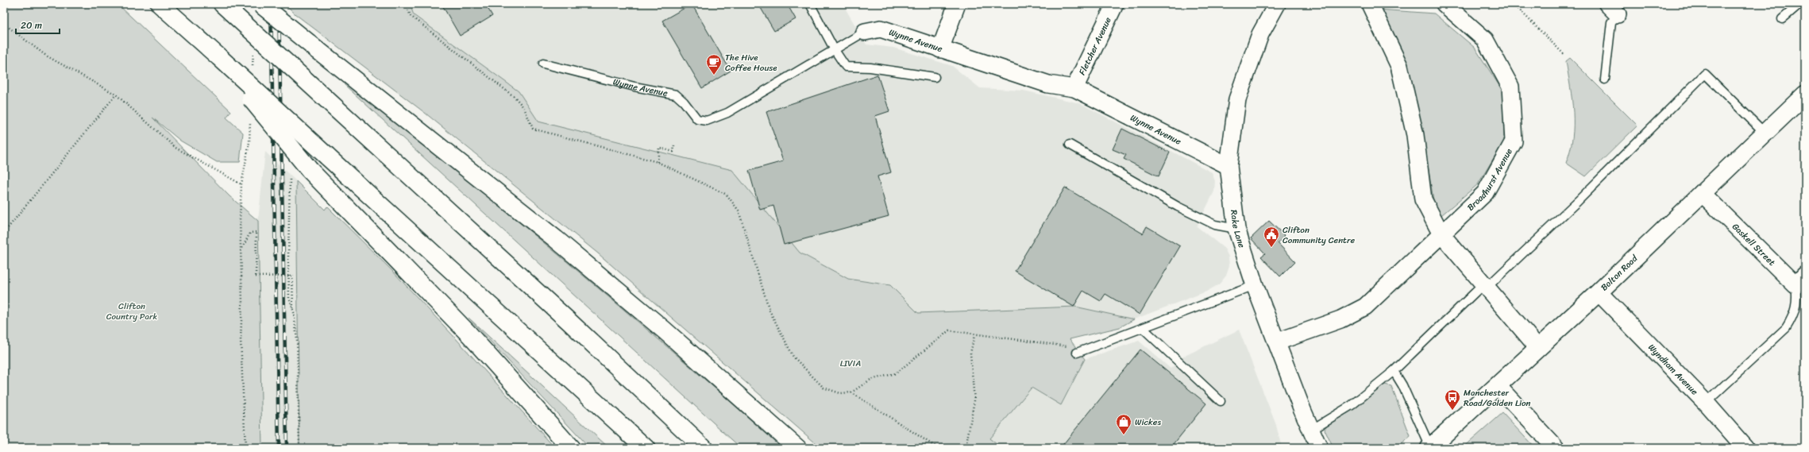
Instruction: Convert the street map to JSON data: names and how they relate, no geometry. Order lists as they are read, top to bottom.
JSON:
{
  "streets": {
    "main road": ["Bolton Road"],
    "street": [
      "Wynne Avenue",
      "Fletcher Avenue",
      "Broadhurst Avenue",
      "Rake Lane",
      "Gaskell Street",
      "Wyndham Avenue"
    ]
  },
  "crossings": [
    ["Wynne Avenue", "Fletcher Avenue"],
    ["Wynne Avenue", "Rake Lane"],
    ["Broadhurst Avenue", "Rake Lane"],
    ["Gaskell Street", "Bolton Road"],
    ["Bolton Road", "Wyndham Avenue"]
  ],
  "parks": ["Clifton Country Park", "LIVIA"],
  "places": {
    "cafe": ["The Hive Coffee House"],
    "public building": ["Clifton Community Centre"],
    "bus stop": ["Manchester Road/Golden Lion"],
    "shop": ["Wickes"]
  },
  "scale_bar": "20 m"
}
